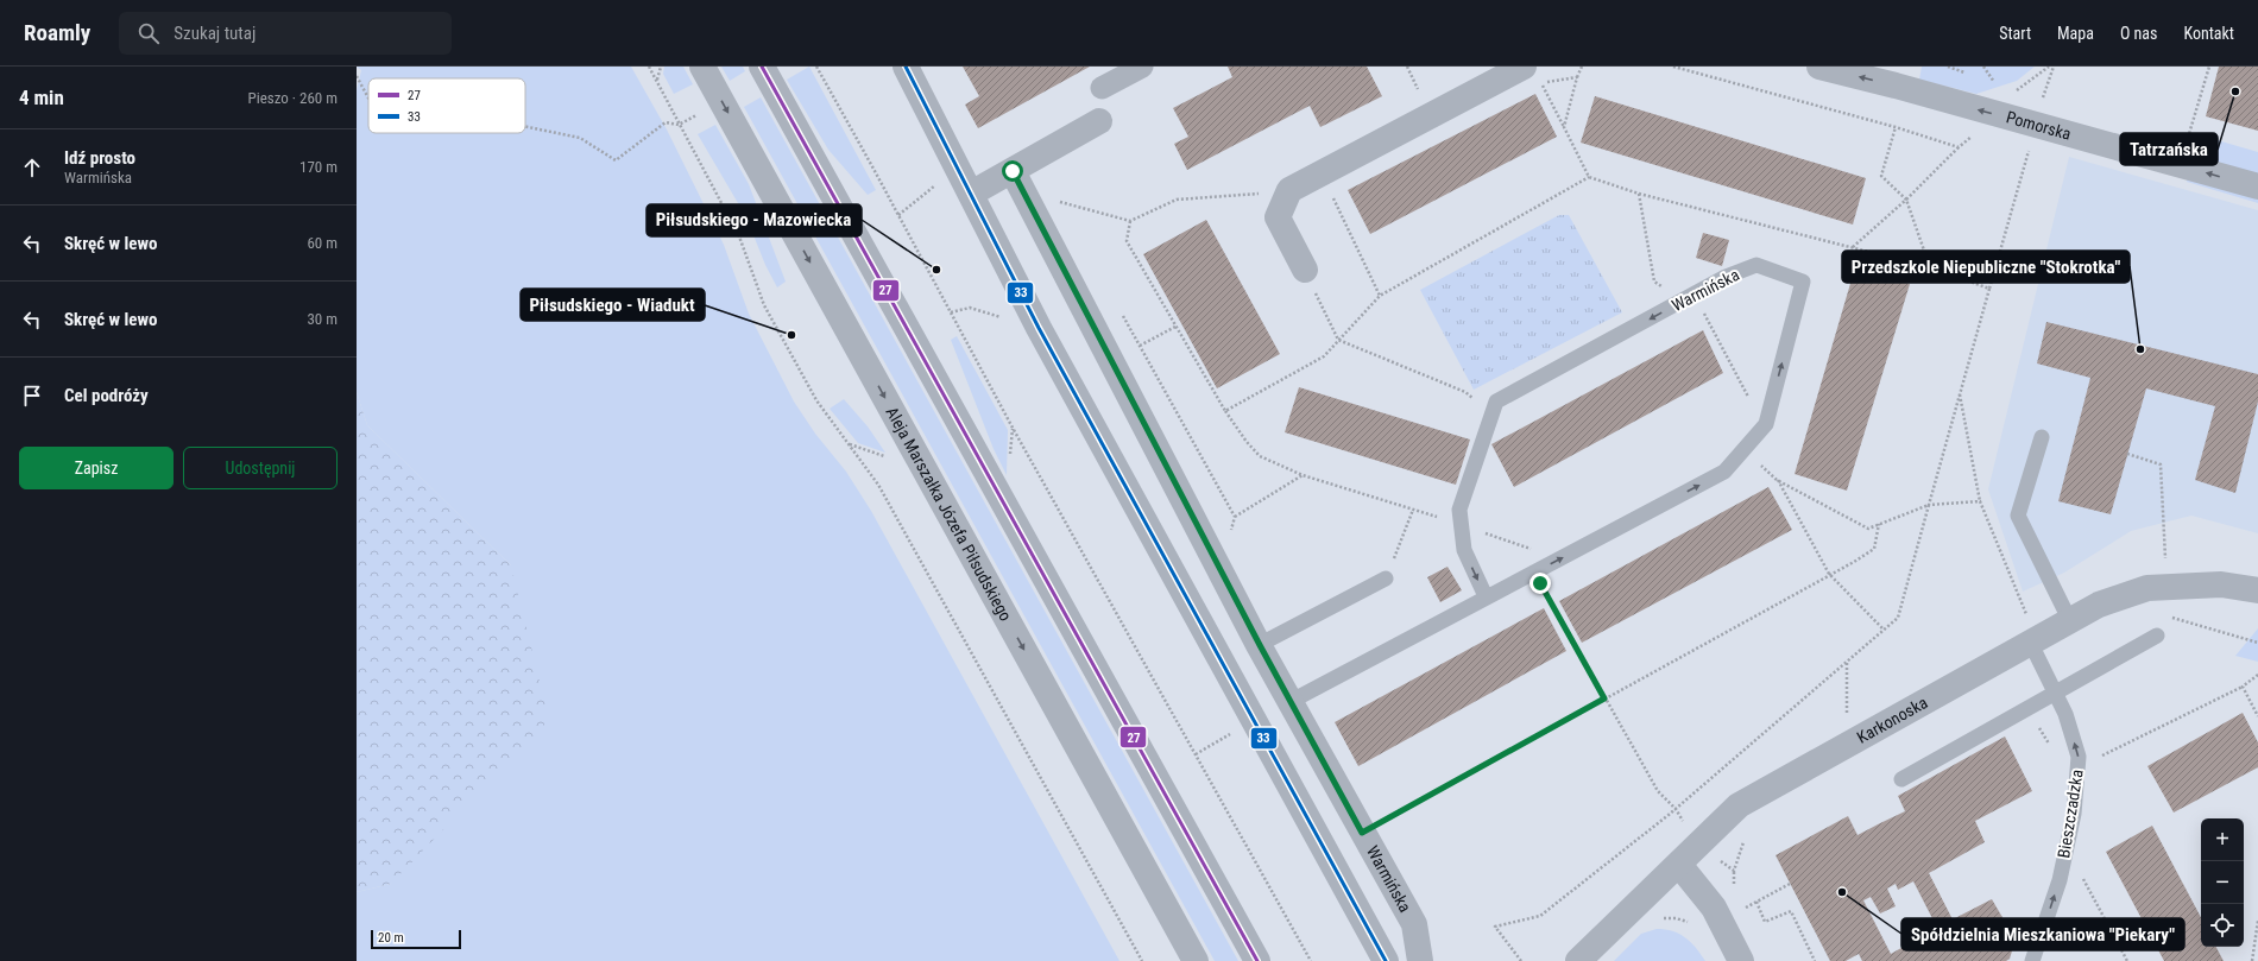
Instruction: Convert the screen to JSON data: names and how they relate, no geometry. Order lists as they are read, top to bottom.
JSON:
{
  "streets": {
    "street": [
      "Pomorska",
      "Warmińska",
      "Aleja Marszałka Józefa Piłsudskiego",
      "Karkonoska"
    ],
    "lane": ["Bieszczadzka"]
  },
  "crossings": [
    ["Karkonoska", "Bieszczadzka"]
  ],
  "one_way": ["Pomorska", "Bieszczadzka"],
  "places": [
    "Tatrzańska",
    "Piłsudskiego - Mazowiecka",
    "Piłsudskiego - Wiadukt",
    "Przedszkole Niepubliczne \"Stokrotka\"",
    "Spółdzielnia Mieszkaniowa \"Piekary\""
  ],
  "lines": ["transit line 27", "transit line 33"],
  "legend": ["27", "33"],
  "scale_bar": "20 m",
  "page": {
    "header": "Roamly",
    "search": "Szukaj tutaj",
    "nav": [
      "Start",
      "Mapa",
      "O nas",
      "Kontakt"
    ],
    "heading": ["4 min", "Pieszo · 260 m"],
    "list": [
      ["Idź prosto", "Warmińska", "170 m"],
      ["Skręć w lewo", "60 m"],
      ["Skręć w lewo", "30 m"],
      "Cel podróży"
    ],
    "buttons": ["Zapisz", "Udostępnij"],
    "map_buttons": ["+", "−"],
    "scale": "20 m"
  }
}
